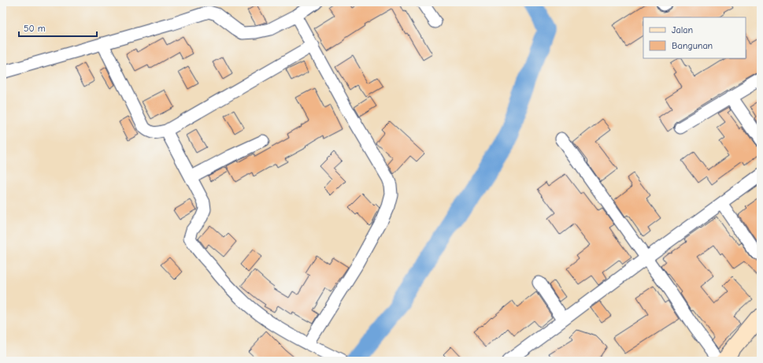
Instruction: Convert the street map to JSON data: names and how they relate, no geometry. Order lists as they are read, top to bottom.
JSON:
{
  "legend": ["Jalan", "Bangunan"],
  "scale_bar": "50 m"
}
